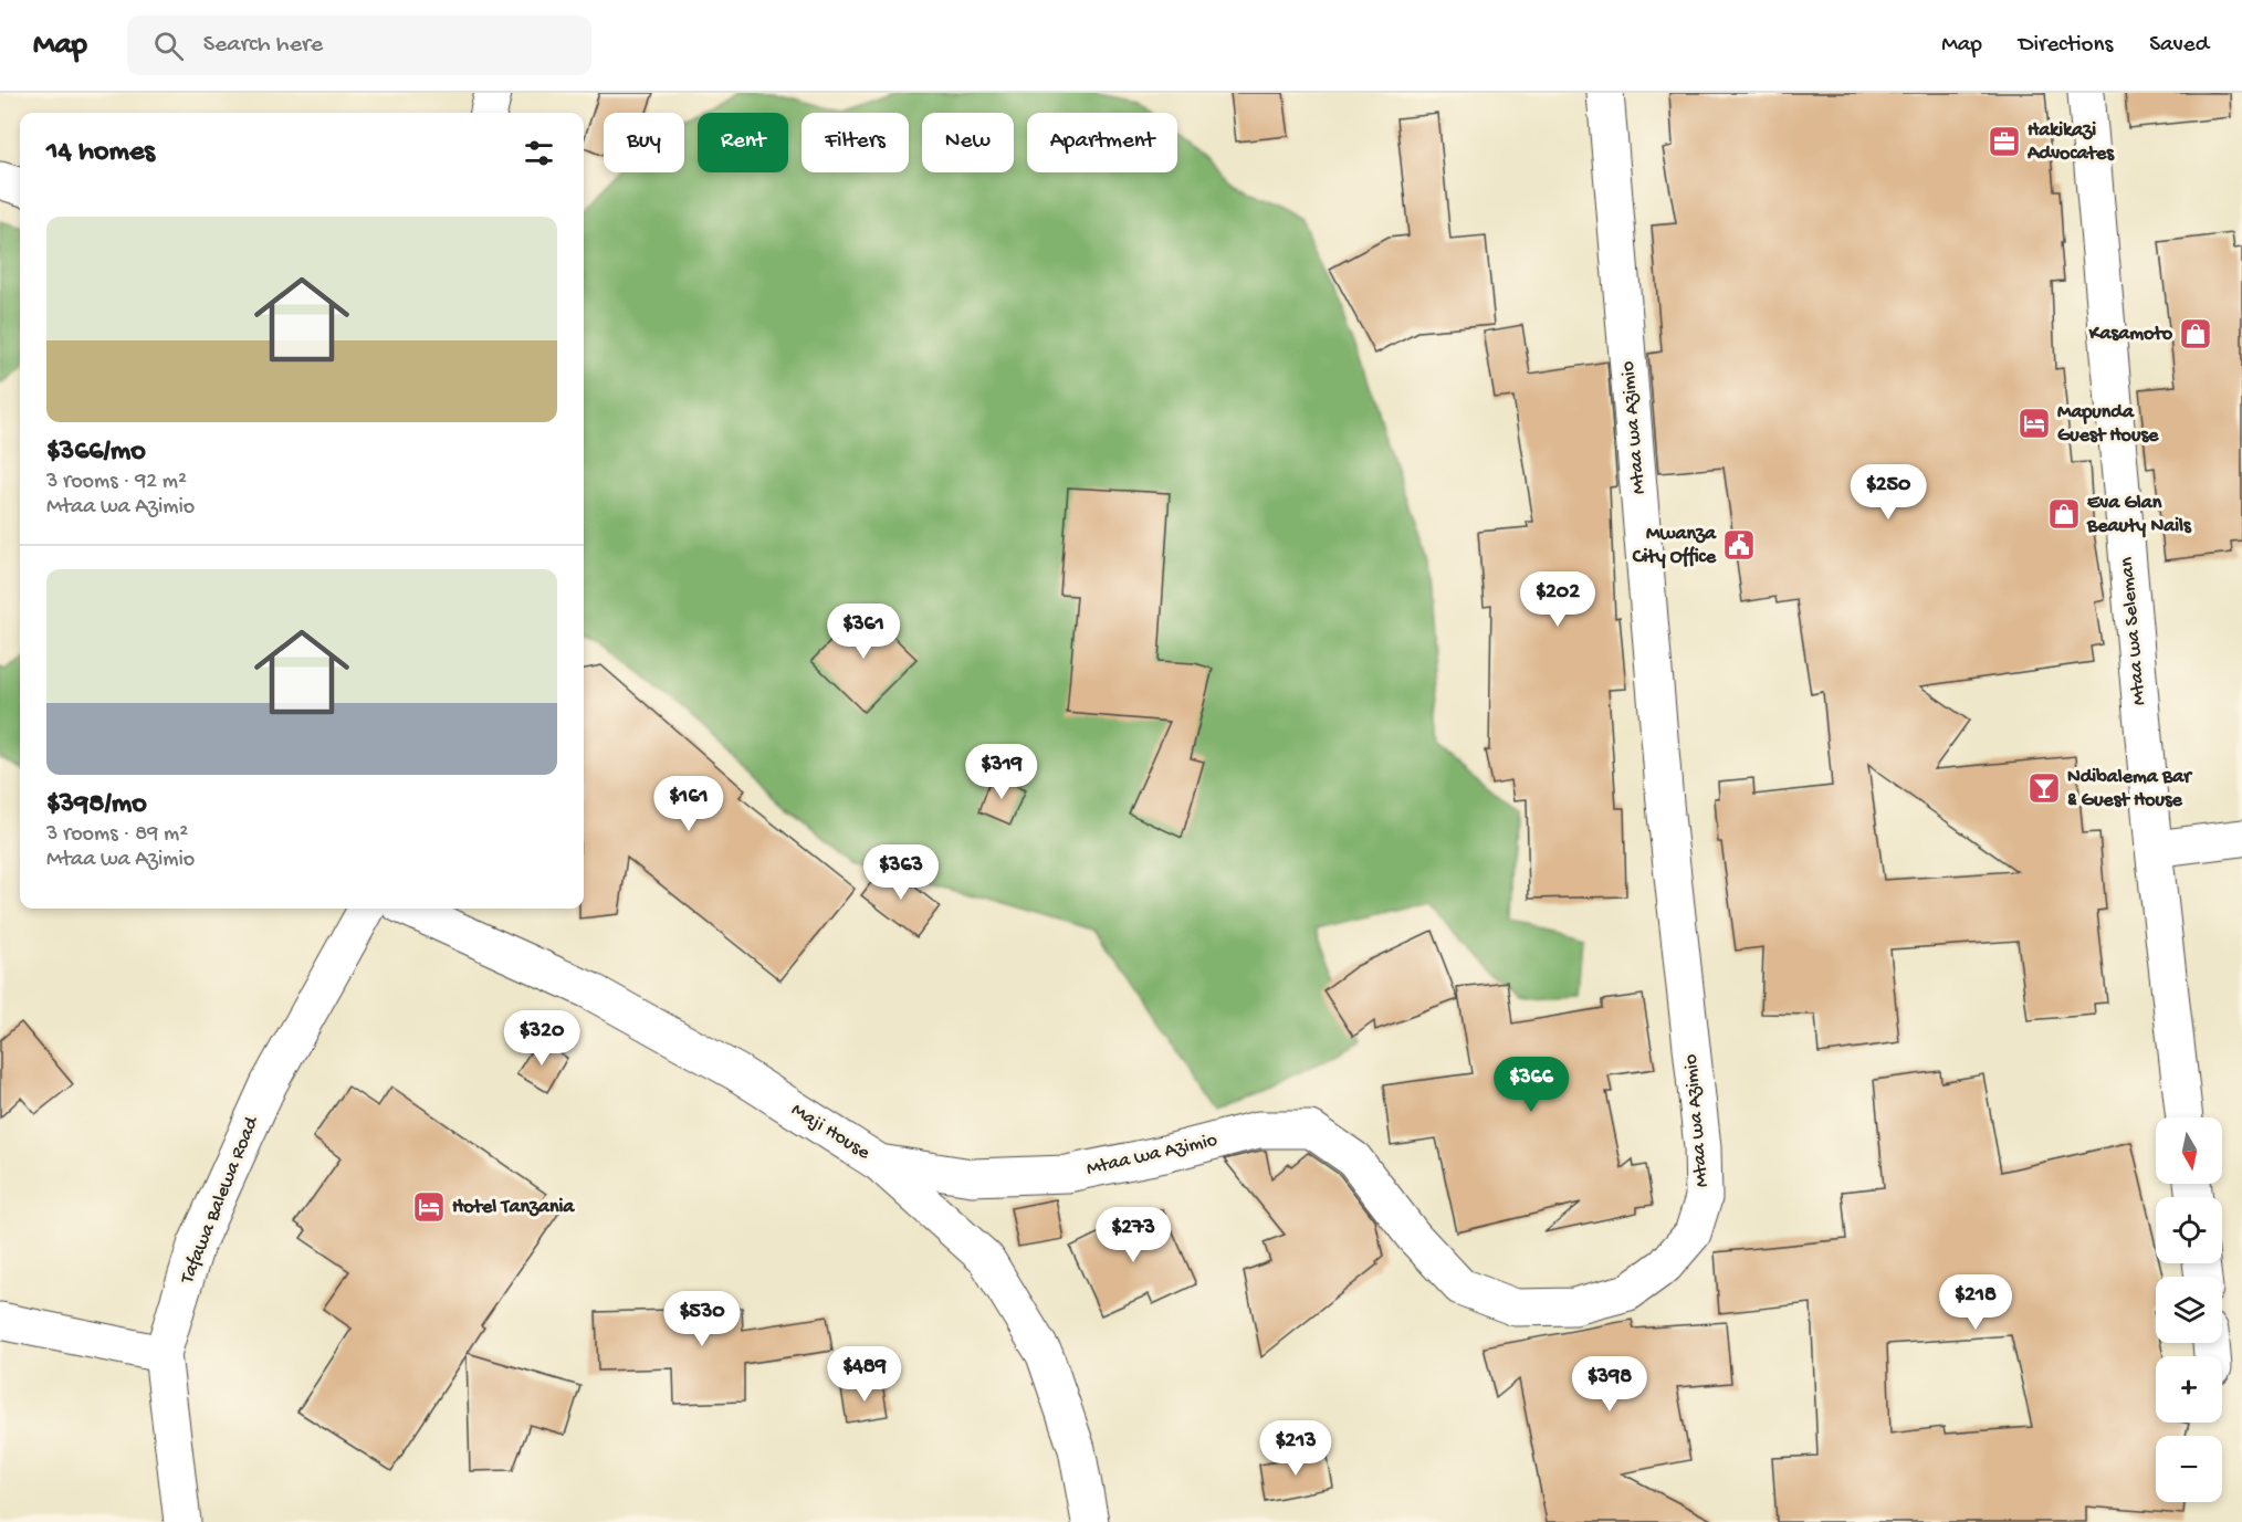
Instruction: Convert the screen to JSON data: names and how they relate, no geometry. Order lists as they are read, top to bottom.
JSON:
{
  "streets": {
    "street": [
      "Mtaa wa Azimio",
      "Mtaa wa Seleman",
      "Maji House",
      "Tafawa Balewa Road"
    ]
  },
  "crossings": [
    ["Mtaa wa Azimio", "Maji House"]
  ],
  "places": {
    "office": ["Hakikazi Advocates"],
    "shop": ["Kasamoto", "Eva Glan Beauty Nails"],
    "hotel": ["Mapunda Guest House", "Hotel Tanzania"],
    "public building": ["Mwanza City Office"],
    "bar": ["Ndibalema Bar & Guest House"]
  },
  "north": "bottom",
  "page": {
    "header": "Map",
    "search": "Search here",
    "nav": ["Map", "Directions", "Saved"],
    "chip": [
      "Buy",
      "Rent",
      "Filters",
      "New",
      "Apartment"
    ],
    "heading": "14 homes",
    "list": [
      {
        "name": "$366/mo",
        "note": "3 rooms · 92 m² · Mtaa wa Azimio"
      },
      {
        "name": "$398/mo",
        "note": "3 rooms · 89 m² · Mtaa wa Azimio"
      }
    ],
    "price": [
      "$250",
      "$202",
      "$361",
      "$319",
      "$161",
      "$363",
      "$320",
      "$366",
      "$273",
      "$218",
      "$530",
      "$489",
      "$398",
      "$213"
    ],
    "map_buttons": ["+", "−"]
  }
}
